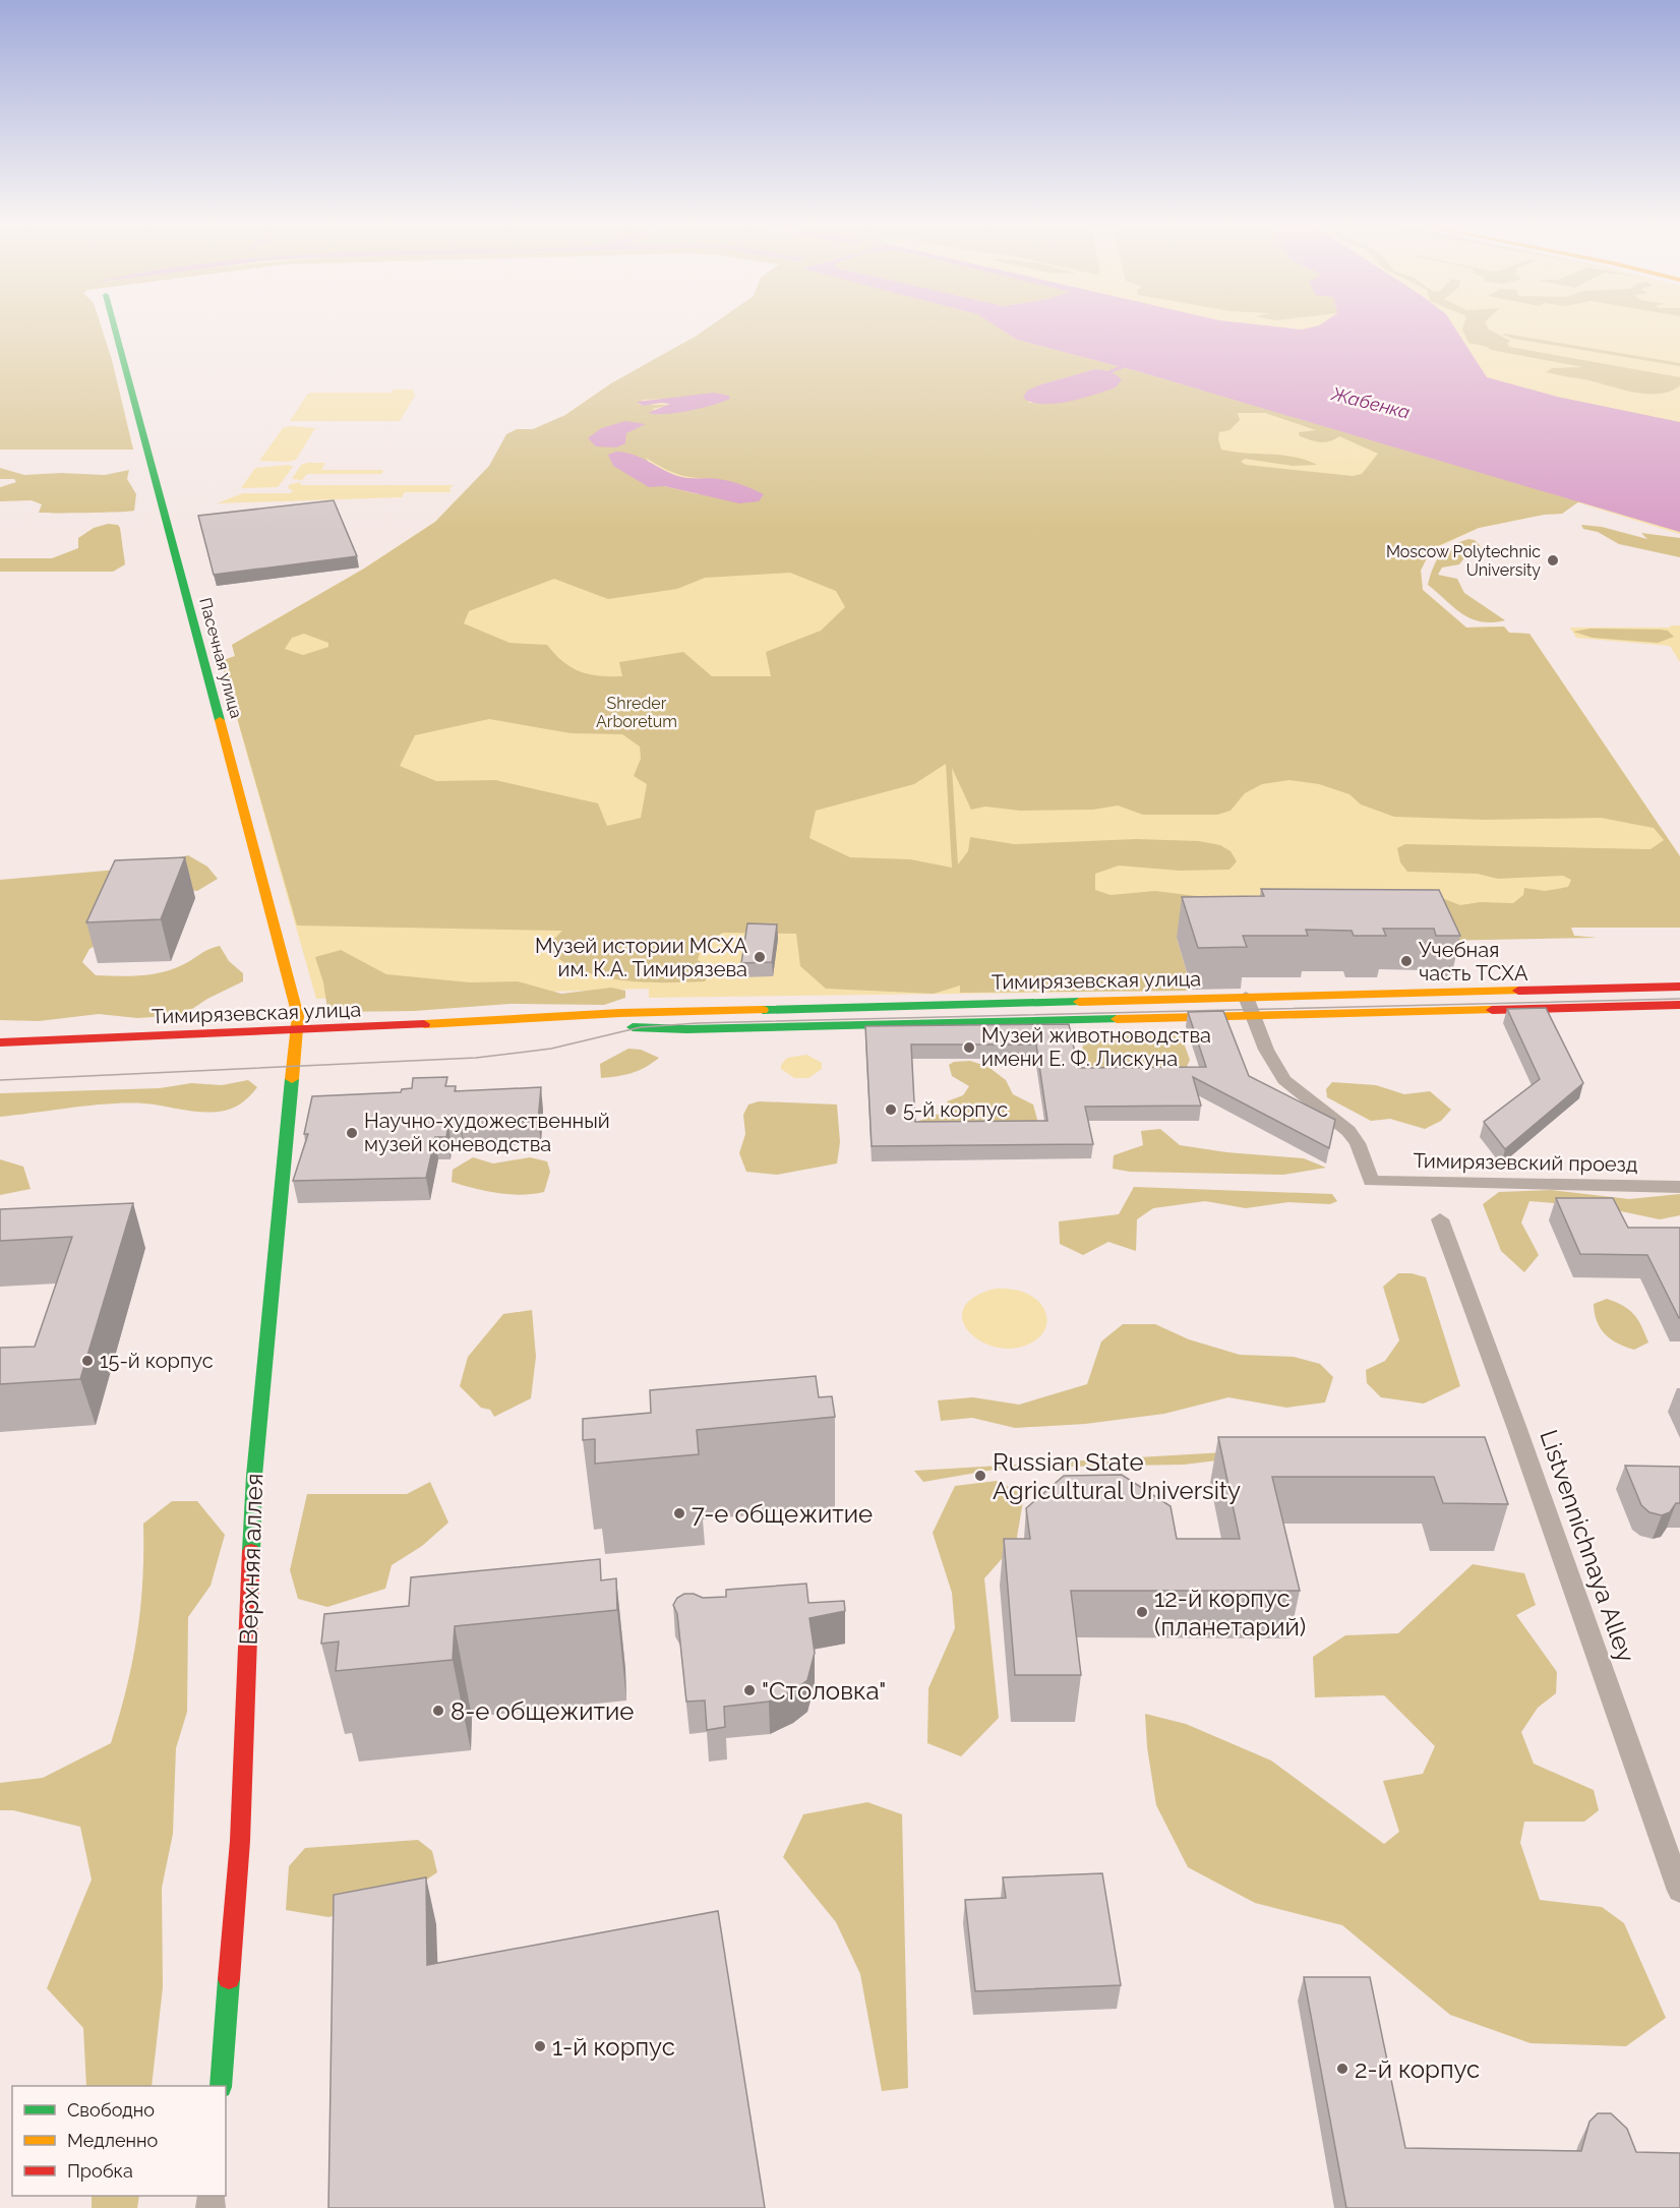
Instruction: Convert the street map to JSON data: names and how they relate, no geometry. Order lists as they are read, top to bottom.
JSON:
{
  "streets": {
    "main road": ["Пасечная улица", "Тимирязевская улица", "Верхняя аллея"],
    "street": ["Тимирязевский проезд", "Listvennichnaya Alley"]
  },
  "crossings": [
    ["Пасечная улица", "Тимирязевская улица"],
    ["Пасечная улица", "Верхняя аллея"],
    ["Тимирязевская улица", "Тимирязевский проезд"],
    ["Тимирязевская улица", "Верхняя аллея"]
  ],
  "water": ["Жабенка"],
  "parks": ["Shreder Arboretum"],
  "places": [
    "Moscow Polytechnic University",
    "Музей истории МСХА им. К.А. Тимирязева",
    "Учебная часть ТСХА",
    "Музей животноводства имени Е. Ф. Лискуна",
    "5-й корпус",
    "Научно-художественный музей коневодства",
    "15-й корпус",
    "Russian State Agricultural University",
    "7-е общежитие",
    "12-й корпус (планетарий)",
    "\"Столовка\"",
    "8-е общежитие",
    "1-й корпус",
    "2-й корпус"
  ],
  "legend": ["Свободно", "Медленно", "Пробка"]
}
